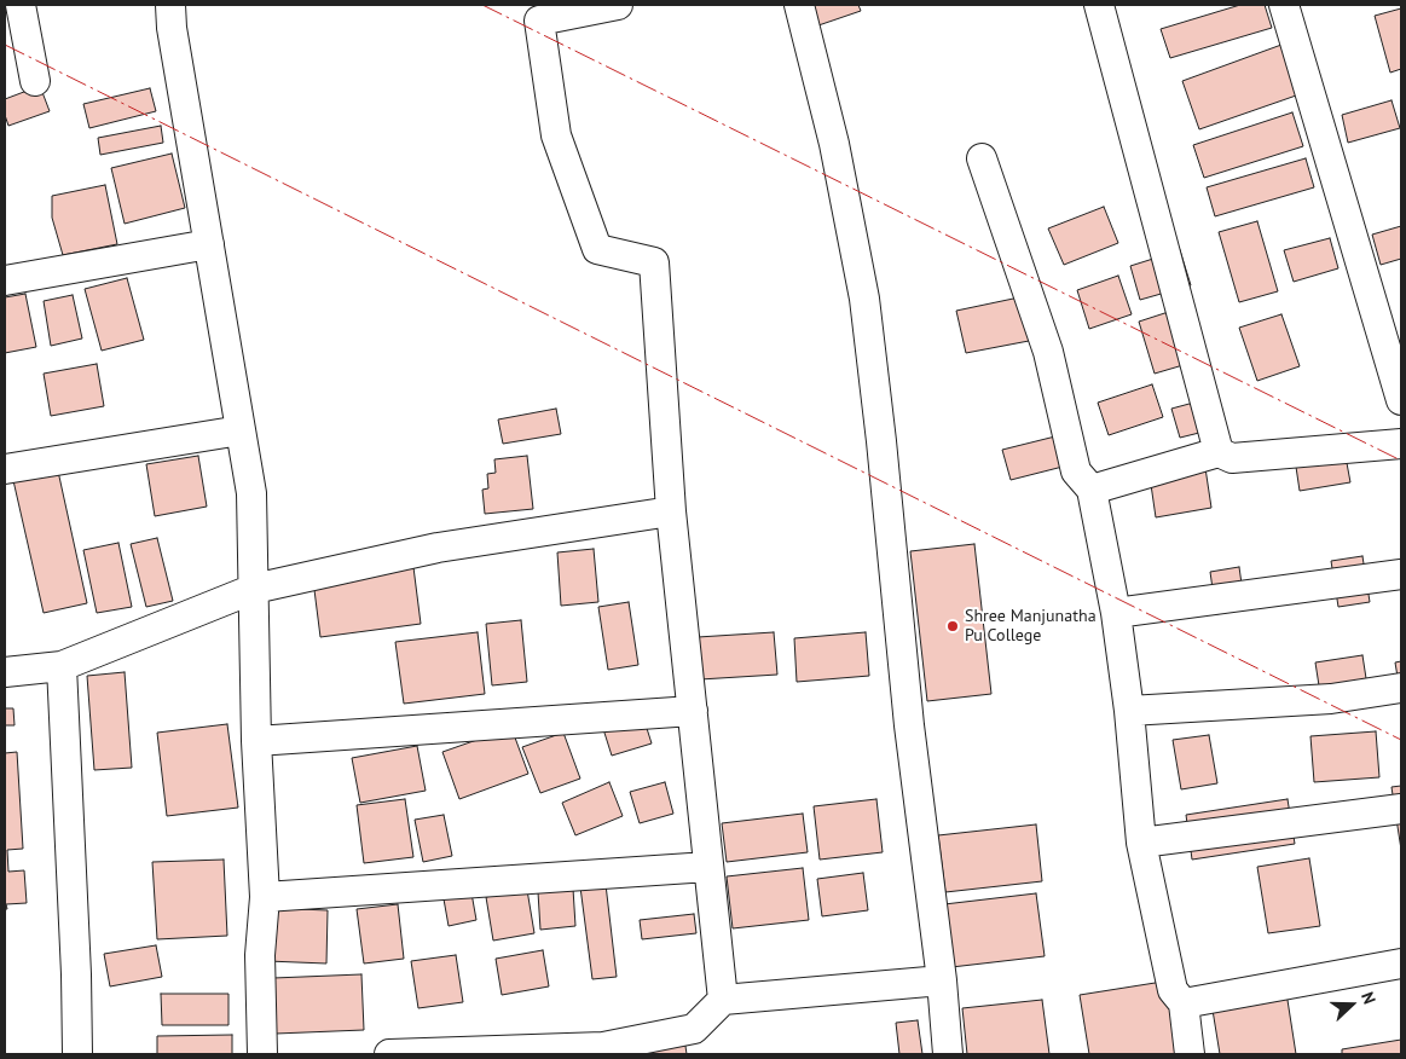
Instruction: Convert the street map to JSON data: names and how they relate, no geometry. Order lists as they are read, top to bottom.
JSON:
{
  "places": ["Shree Manjunatha Pu College"],
  "north": "right"
}
